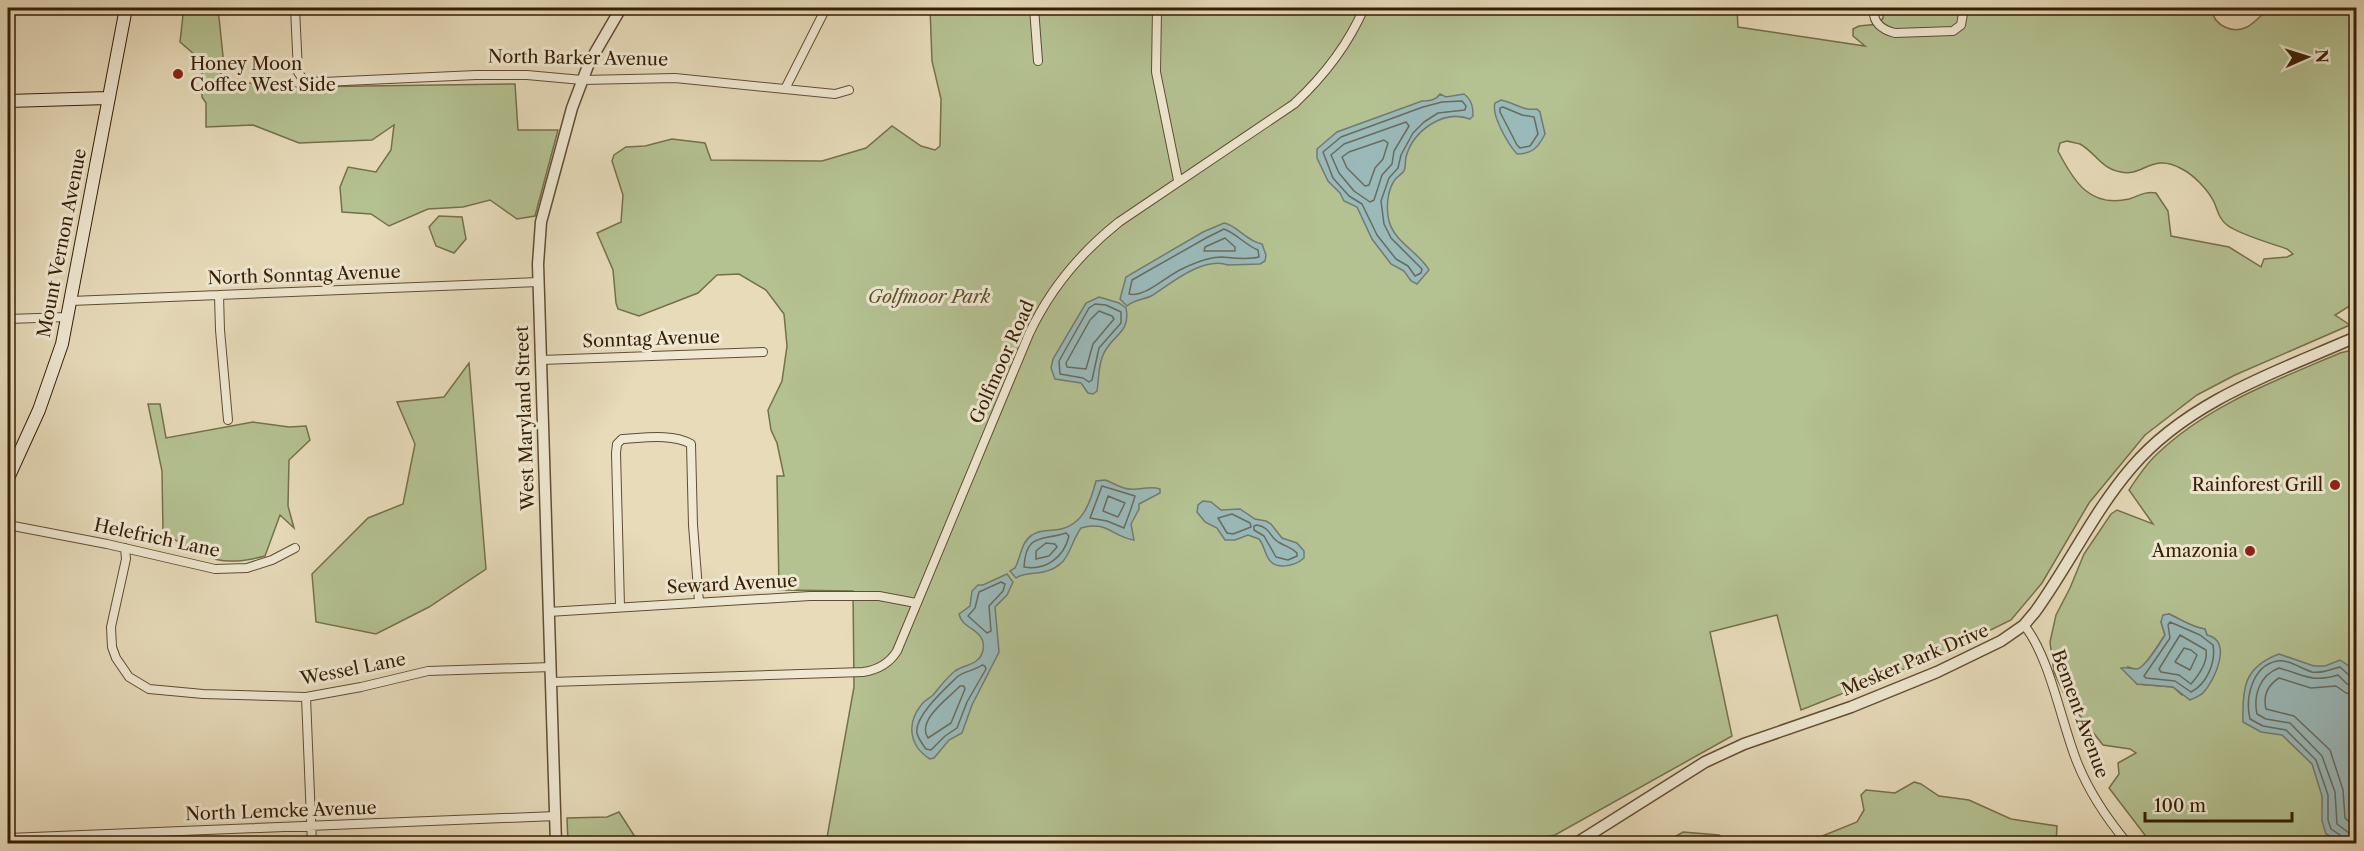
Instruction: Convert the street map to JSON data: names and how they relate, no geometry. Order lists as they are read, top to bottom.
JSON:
{
  "streets": {
    "main road": ["Mount Vernon Avenue"],
    "street": [
      "North Barker Avenue",
      "North Sonntag Avenue",
      "Sonntag Avenue",
      "Golfmoor Road",
      "West Maryland Street",
      "Helefrich Lane",
      "Seward Avenue",
      "Mesker Park Drive",
      "Wessel Lane",
      "Bement Avenue",
      "North Lemcke Avenue"
    ]
  },
  "crossings": [
    ["North Barker Avenue", "West Maryland Street"],
    ["Mount Vernon Avenue", "North Sonntag Avenue"],
    ["North Sonntag Avenue", "West Maryland Street"],
    ["Sonntag Avenue", "West Maryland Street"],
    ["Golfmoor Road", "West Maryland Street"],
    ["Golfmoor Road", "Seward Avenue"],
    ["West Maryland Street", "Seward Avenue"],
    ["West Maryland Street", "Wessel Lane"],
    ["West Maryland Street", "North Lemcke Avenue"],
    ["Helefrich Lane", "Wessel Lane"],
    ["Mesker Park Drive", "Bement Avenue"]
  ],
  "parks": ["Golfmoor Park"],
  "places": ["Honey Moon Coffee West Side", "Rainforest Grill", "Amazonia"],
  "scale_bar": "100 m",
  "north": "right"
}
